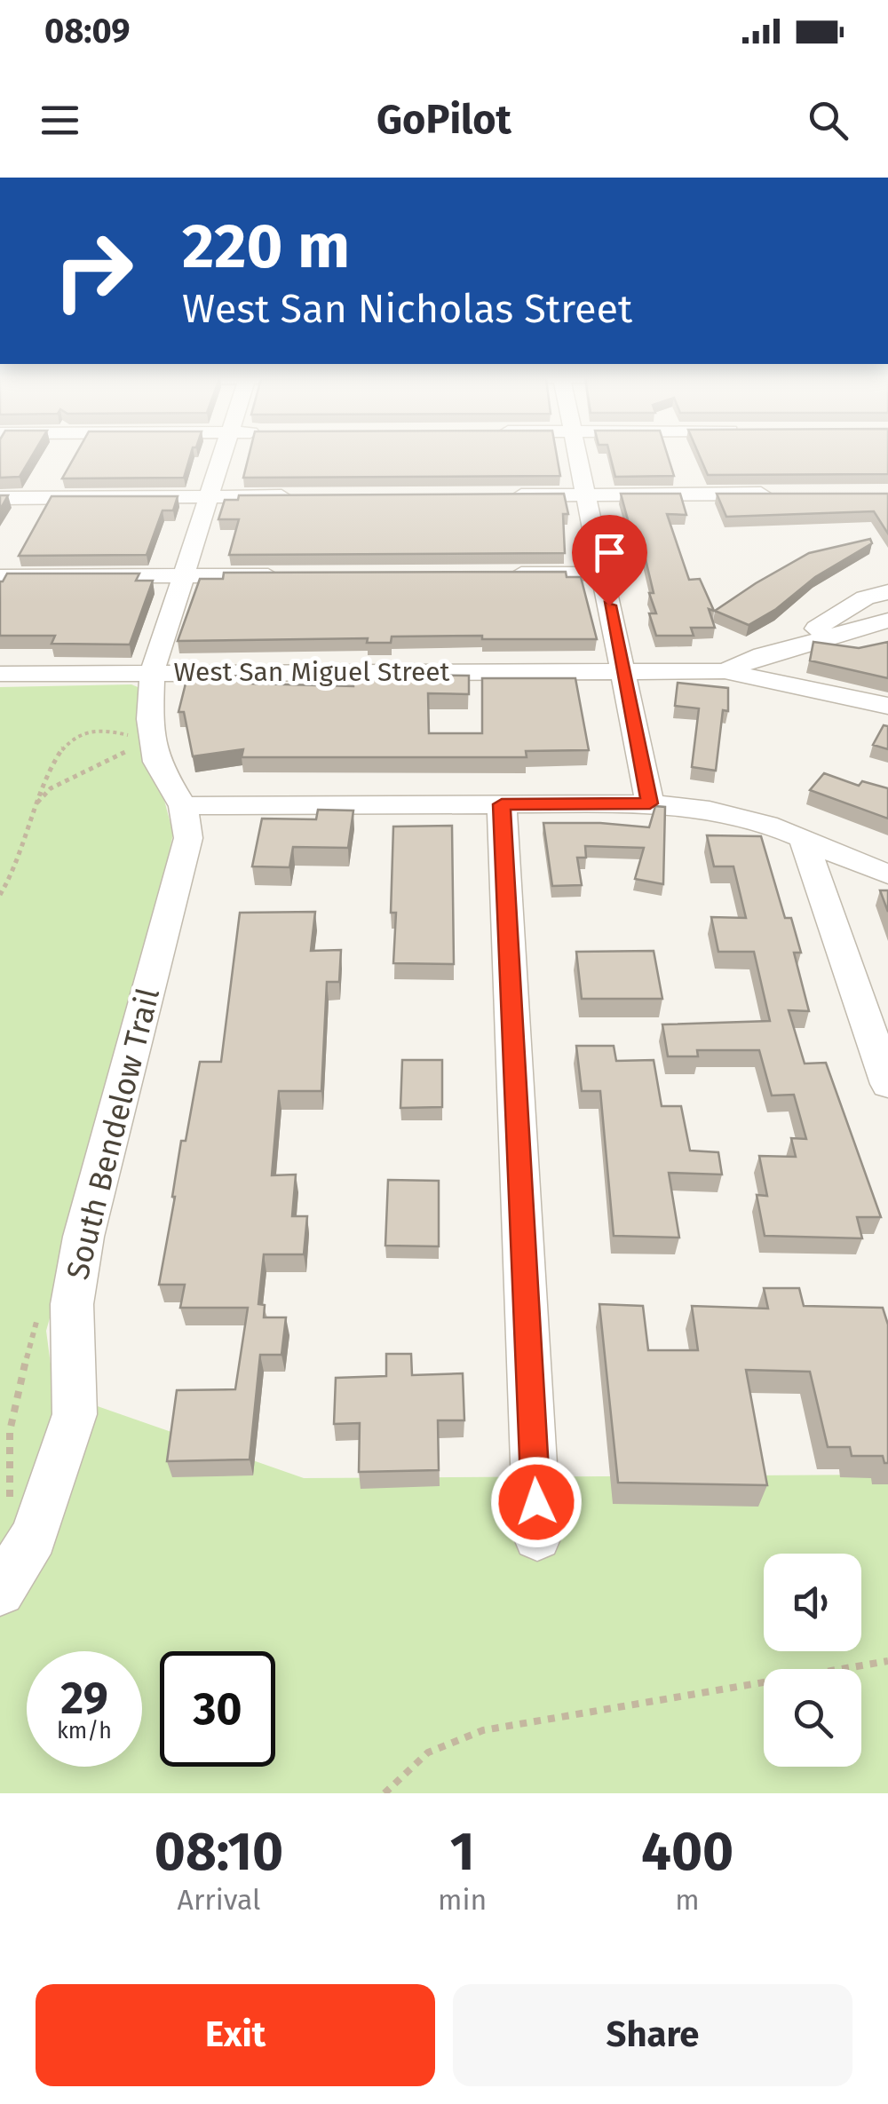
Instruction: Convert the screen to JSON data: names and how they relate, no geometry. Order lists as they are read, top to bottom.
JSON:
{
  "streets": {
    "street": ["West San Miguel Street", "South Bendelow Trail"]
  },
  "crossings": [
    ["West San Miguel Street", "South Bendelow Trail"]
  ],
  "page": {
    "status": "08:09",
    "header": "GoPilot",
    "turn": ["220 m", "West San Nicholas Street"],
    "speed": "29 km/h",
    "limit": "30",
    "eta": [
      "08:10",
      "Arrival",
      "1",
      "min",
      "400",
      "m"
    ],
    "buttons": ["Exit", "Share"]
  }
}
